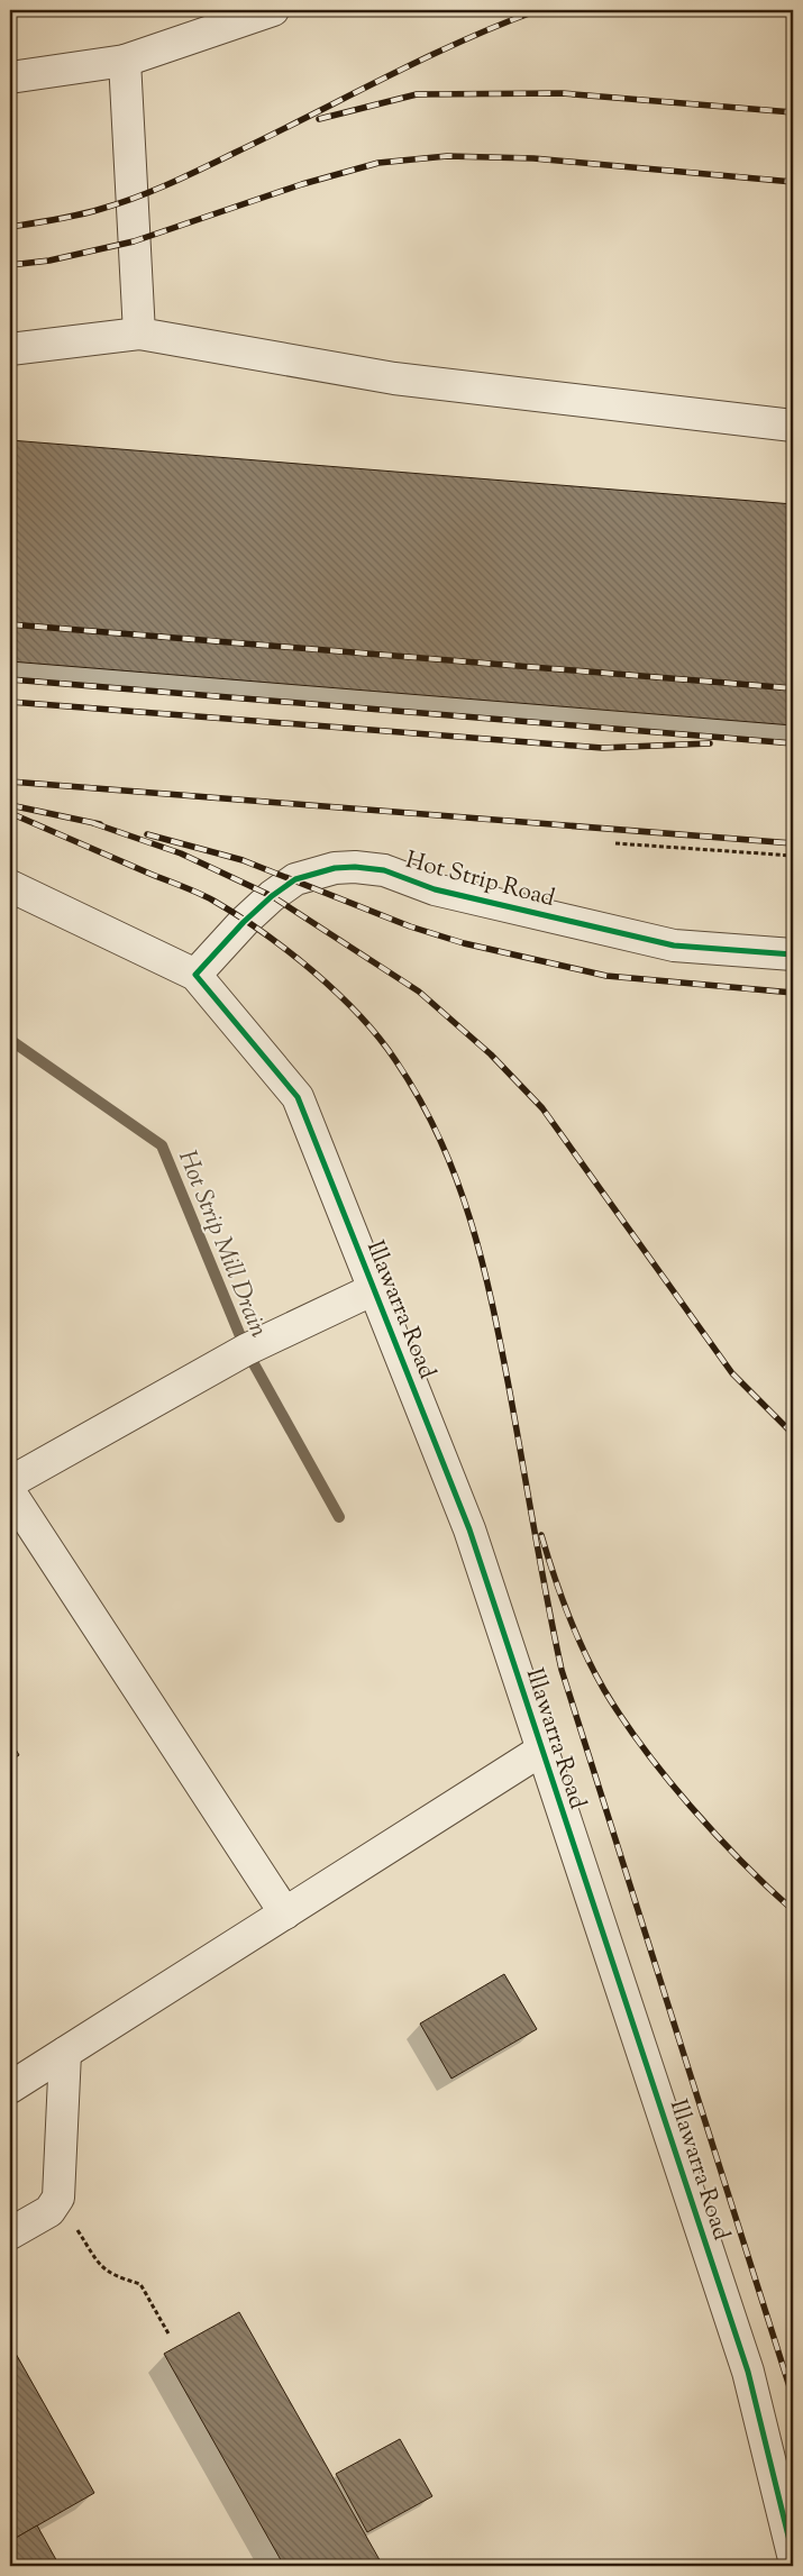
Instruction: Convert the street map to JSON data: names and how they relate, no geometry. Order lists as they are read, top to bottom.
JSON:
{
  "streets": {
    "street": ["Hot Strip Road", "Illawarra Road"]
  },
  "crossings": [
    ["Hot Strip Road", "Illawarra Road"]
  ],
  "water": ["Hot Strip Mill Drain"]
}
